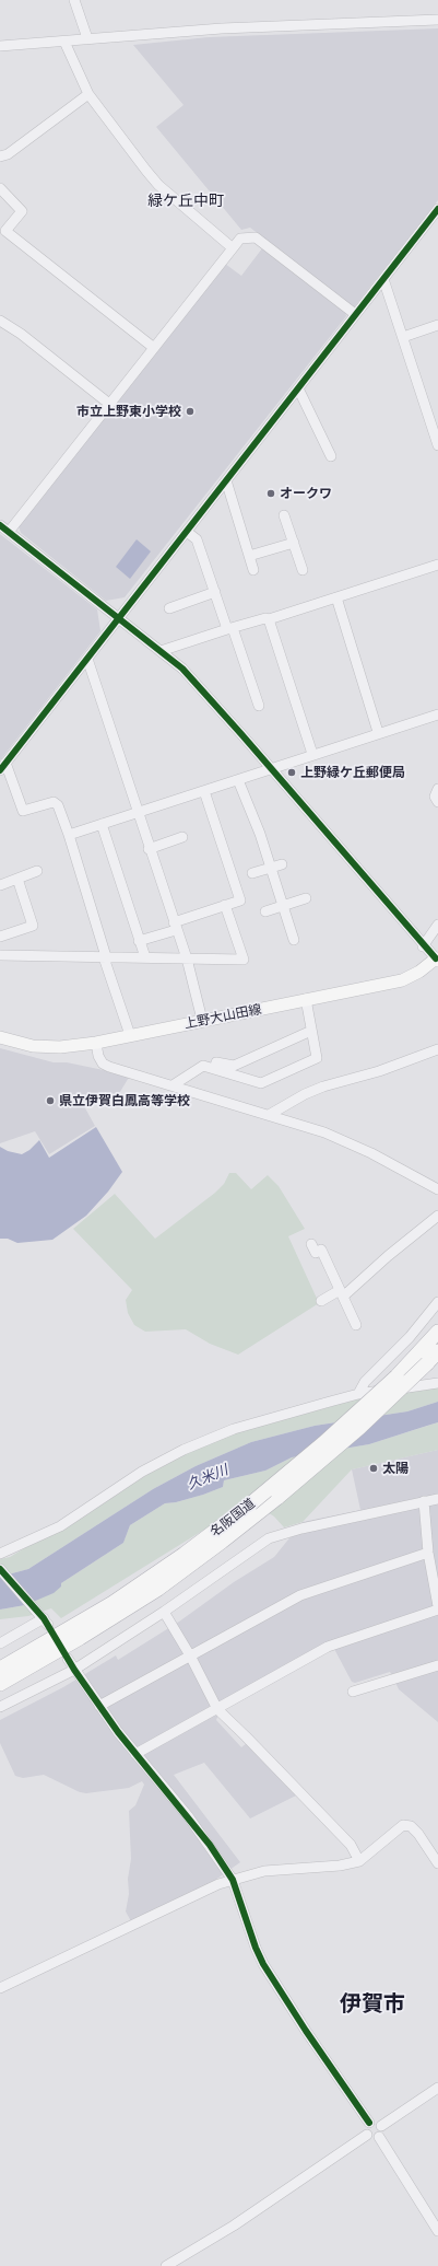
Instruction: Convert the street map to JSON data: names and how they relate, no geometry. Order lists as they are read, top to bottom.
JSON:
{
  "streets": {
    "highway": ["名阪国道"],
    "main road": ["上野大山田線"]
  },
  "districts": ["緑ケ丘中町", "伊賀市"],
  "water": ["久米川"],
  "places": [
    "市立上野東小学校",
    "オークワ",
    "上野緑ケ丘郵便局",
    "県立伊賀白鳳高等学校",
    "太陽"
  ]
}
